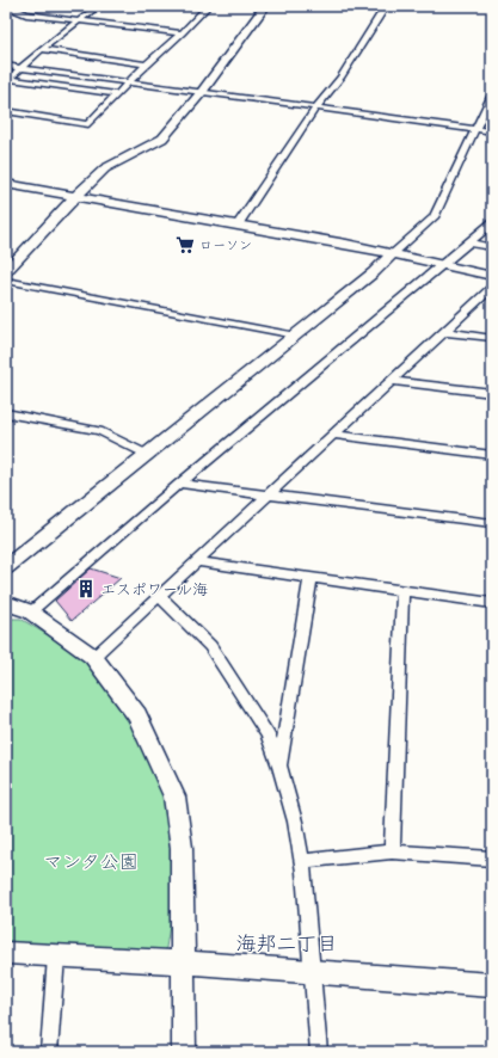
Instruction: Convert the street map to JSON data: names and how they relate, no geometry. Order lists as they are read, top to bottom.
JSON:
{
  "districts": ["海邦二丁目"],
  "parks": ["マンタ公園"],
  "places": {
    "supermarket": ["ローソン"],
    "building": ["エスポワール海"]
  }
}
